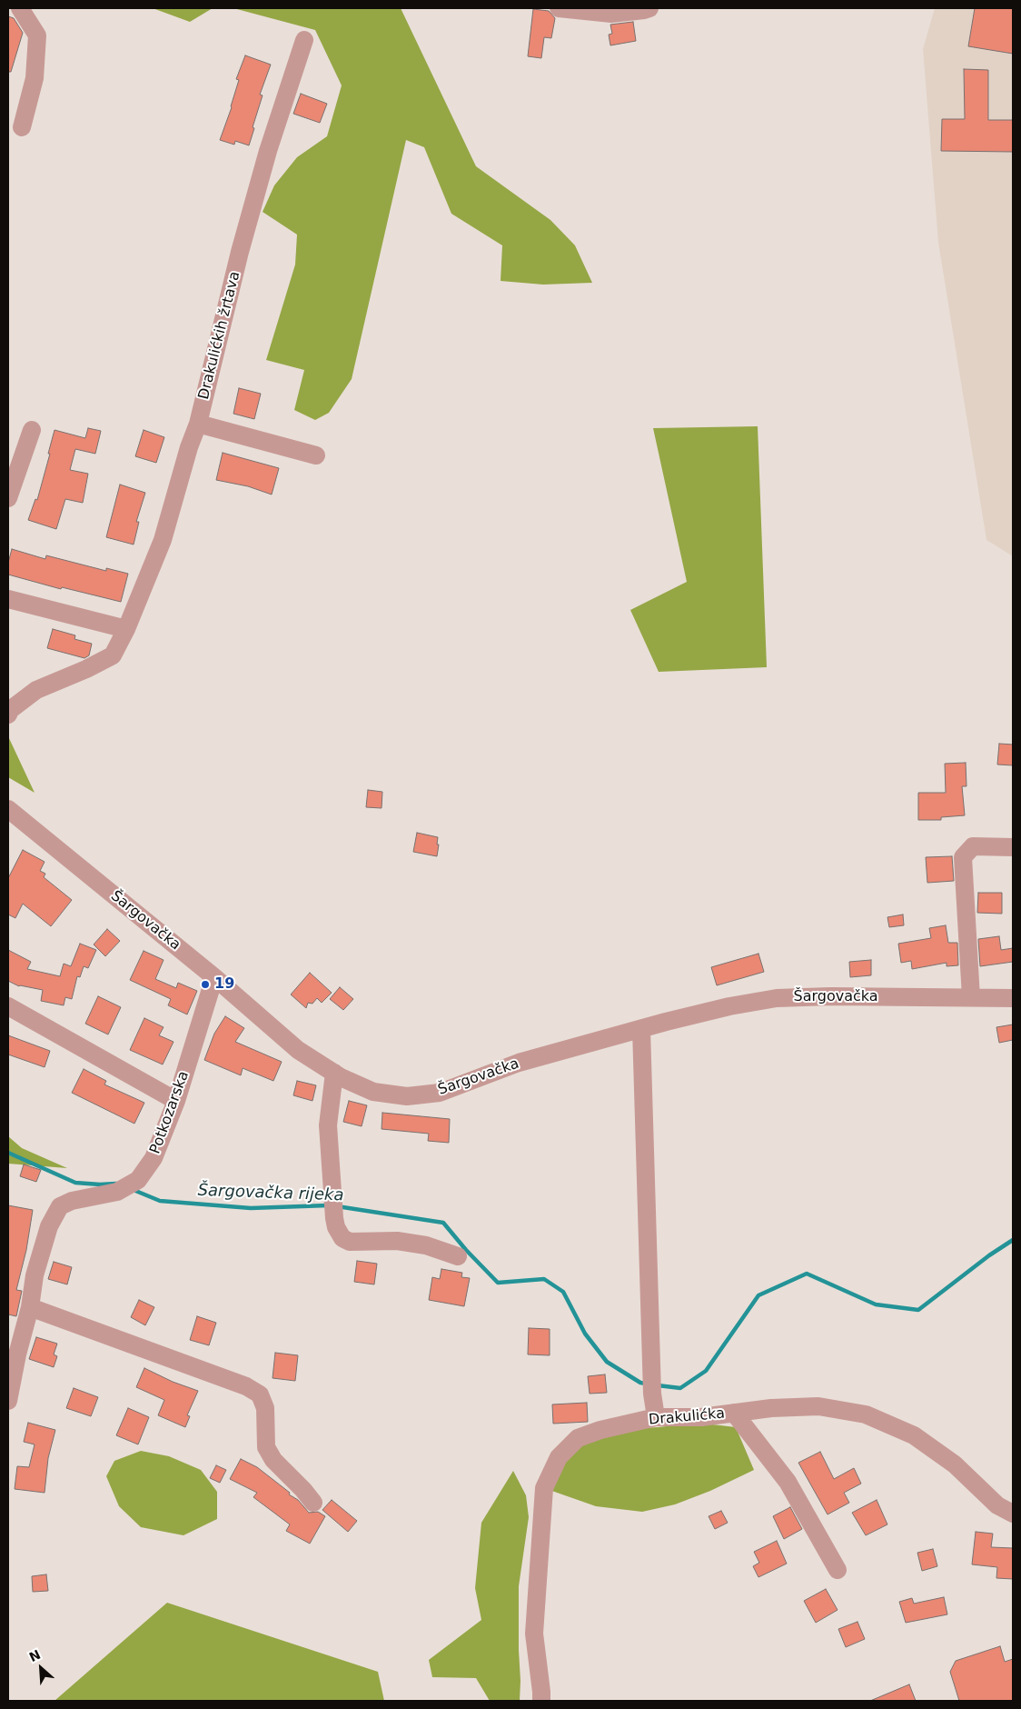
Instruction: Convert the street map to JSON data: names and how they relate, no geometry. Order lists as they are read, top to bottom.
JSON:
{
  "streets": {
    "street": [
      "Drakulićkih žrtava",
      "Šargovačka",
      "Potkozarska",
      "Drakulićka"
    ]
  },
  "crossings": [
    ["Šargovačka", "Potkozarska"]
  ],
  "water": ["Šargovačka rijeka"],
  "places": ["19"],
  "north": "top left"
}
